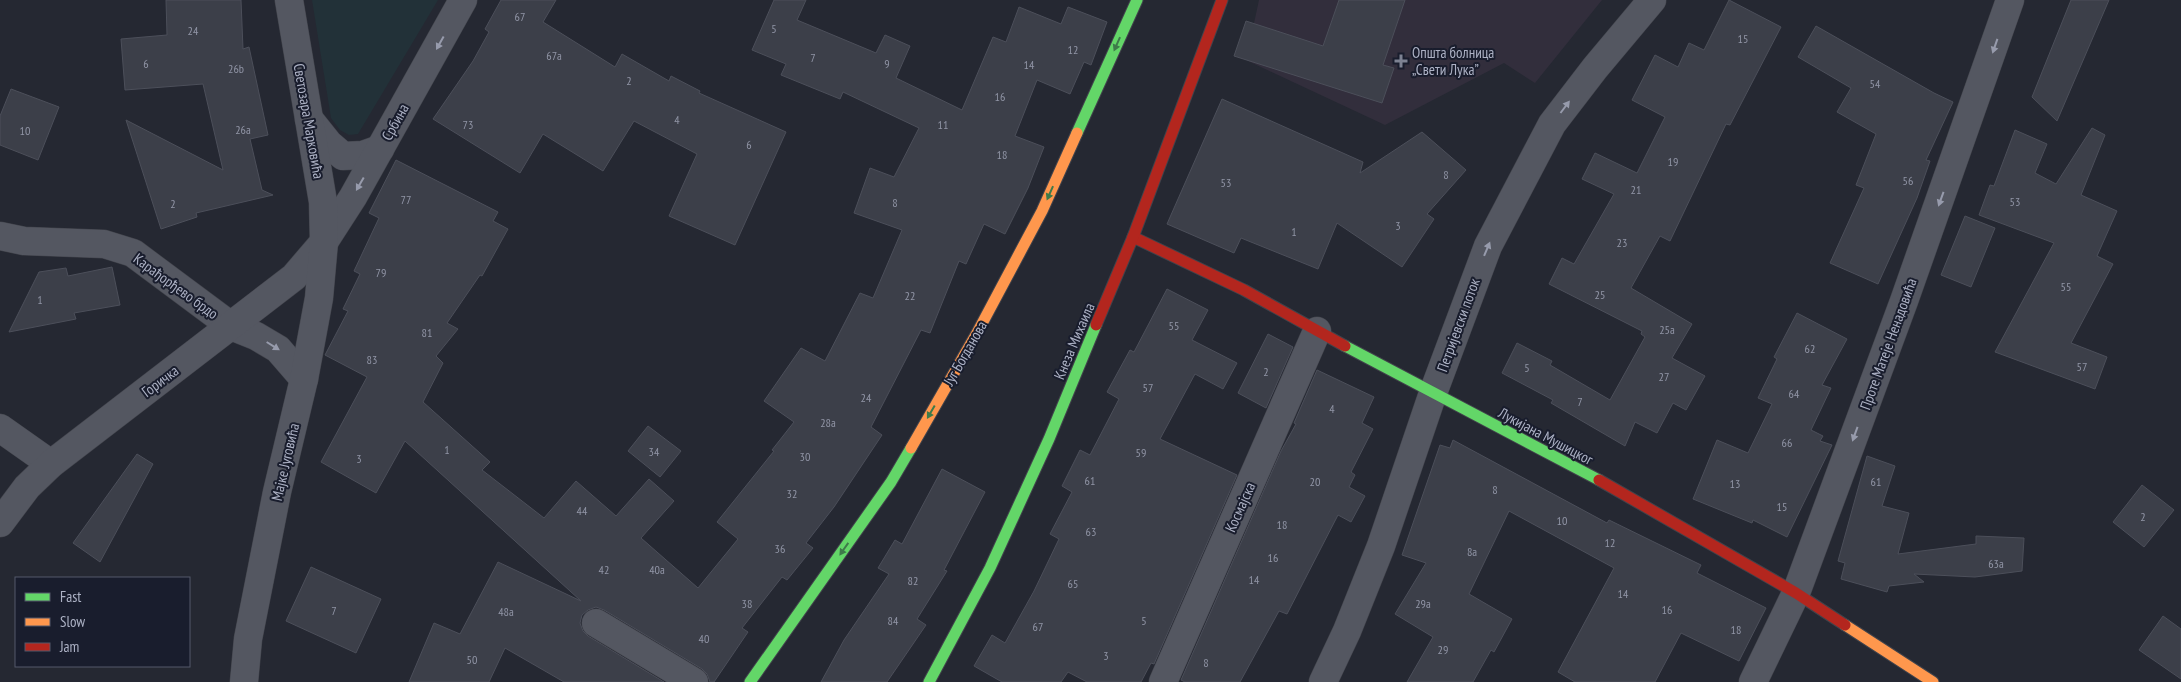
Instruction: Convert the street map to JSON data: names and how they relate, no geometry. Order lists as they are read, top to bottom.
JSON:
{
  "streets": {
    "street": [
      "Светозара Марковића",
      "Србина",
      "Карађорђево брдо",
      "Петријевски поток",
      "Кнеза Михаила",
      "Проте Матеје Ненадовића",
      "Југ Богданова",
      "Горичка",
      "Лукијана Мушицког",
      "Мајке Југовића",
      "Космајска"
    ]
  },
  "crossings": [
    ["Светозара Марковића", "Србина"],
    ["Светозара Марковића", "Горичка"],
    ["Светозара Марковића", "Мајке Југовића"],
    ["Србина", "Горичка"],
    ["Србина", "Мајке Југовића"],
    ["Карађорђево брдо", "Горичка"],
    ["Карађорђево брдо", "Мајке Југовића"],
    ["Петријевски поток", "Лукијана Мушицког"],
    ["Кнеза Михаила", "Лукијана Мушицког"],
    ["Проте Матеје Ненадовића", "Лукијана Мушицког"],
    ["Горичка", "Мајке Југовића"],
    ["Лукијана Мушицког", "Космајска"]
  ],
  "one_way": [
    "Србина",
    "Петријевски поток",
    "Проте Матеје Ненадовића",
    "Југ Богданова"
  ],
  "places": {
    "health": ["Општа болница „Свети Лука”"]
  },
  "house_numbers": [
    "67",
    "5",
    "24",
    "15",
    "12",
    "67a",
    "7",
    "6",
    "9",
    "14",
    "26b",
    "2",
    "54",
    "16",
    "4",
    "73",
    "11",
    "26a",
    "10",
    "6",
    "18",
    "19",
    "8",
    "56",
    "53",
    "21",
    "77",
    "53",
    "8",
    "2",
    "3",
    "1",
    "23",
    "79",
    "55",
    "25",
    "22",
    "1",
    "55",
    "25a",
    "81",
    "62",
    "83",
    "57",
    "5",
    "2",
    "27",
    "57",
    "64",
    "24",
    "7",
    "4",
    "28a",
    "66",
    "1",
    "34",
    "59",
    "30",
    "3",
    "61",
    "20",
    "61",
    "13",
    "8",
    "32",
    "15",
    "44",
    "2",
    "10",
    "18",
    "63",
    "12",
    "36",
    "8a",
    "16",
    "63a",
    "42",
    "40a",
    "14",
    "82",
    "65",
    "14",
    "38",
    "29a",
    "16",
    "7",
    "48a",
    "84",
    "5",
    "67",
    "18",
    "40",
    "29",
    "3",
    "50",
    "8"
  ],
  "legend": ["Fast", "Slow", "Jam"]
}
